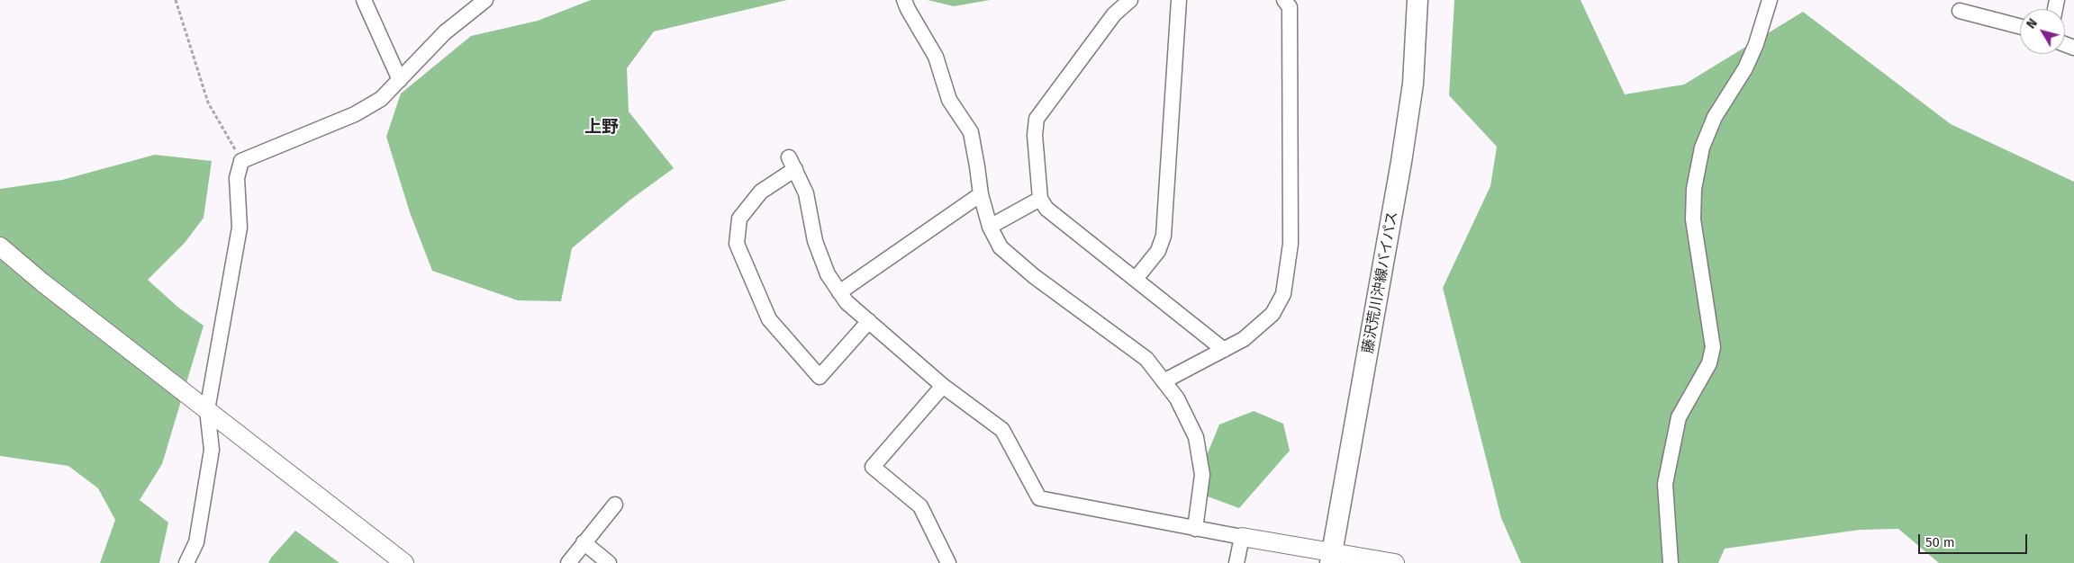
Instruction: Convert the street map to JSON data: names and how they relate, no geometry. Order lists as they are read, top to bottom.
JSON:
{
  "streets": {
    "main road": ["藤沢荒川沖線バイパス"]
  },
  "districts": ["上野"],
  "scale_bar": "50 m",
  "north": "top left"
}
